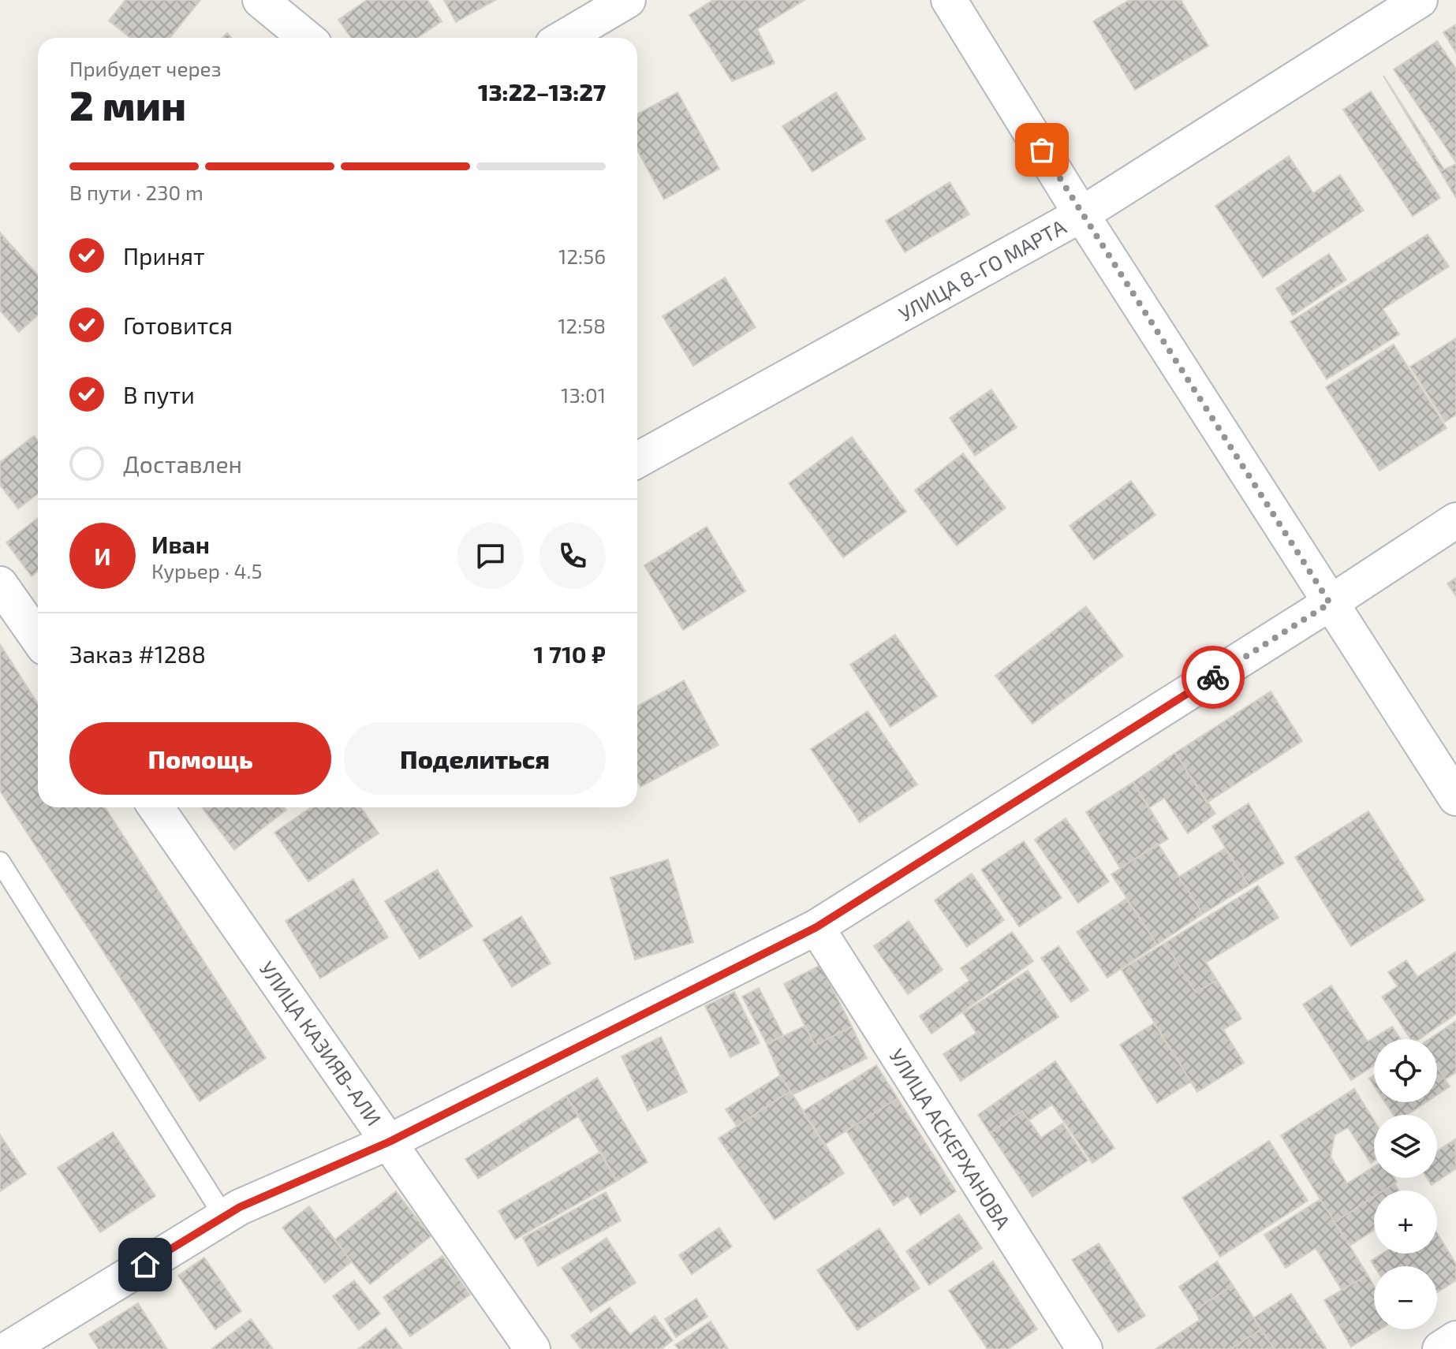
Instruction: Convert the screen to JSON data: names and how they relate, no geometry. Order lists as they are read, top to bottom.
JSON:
{
  "streets": {
    "street": ["УЛИЦА 8-ГО МАРТА", "УЛИЦА КАЗИЯВ-АЛИ", "УЛИЦА АСКЕРХАНОВА"]
  },
  "page": {
    "heading": ["2 мин", "Прибудет через", "13:22–13:27"],
    "panel": [
      "Иван",
      "Курьер · 4.5",
      "Заказ #1288",
      "1 710 ₽"
    ],
    "bar": "В пути · 230 m",
    "list": [
      ["Принят", "12:56"],
      ["Готовится", "12:58"],
      ["В пути", "13:01"],
      "Доставлен"
    ],
    "round": "И",
    "buttons": ["Помощь", "Поделиться"],
    "map_buttons": ["+", "−"]
  }
}
